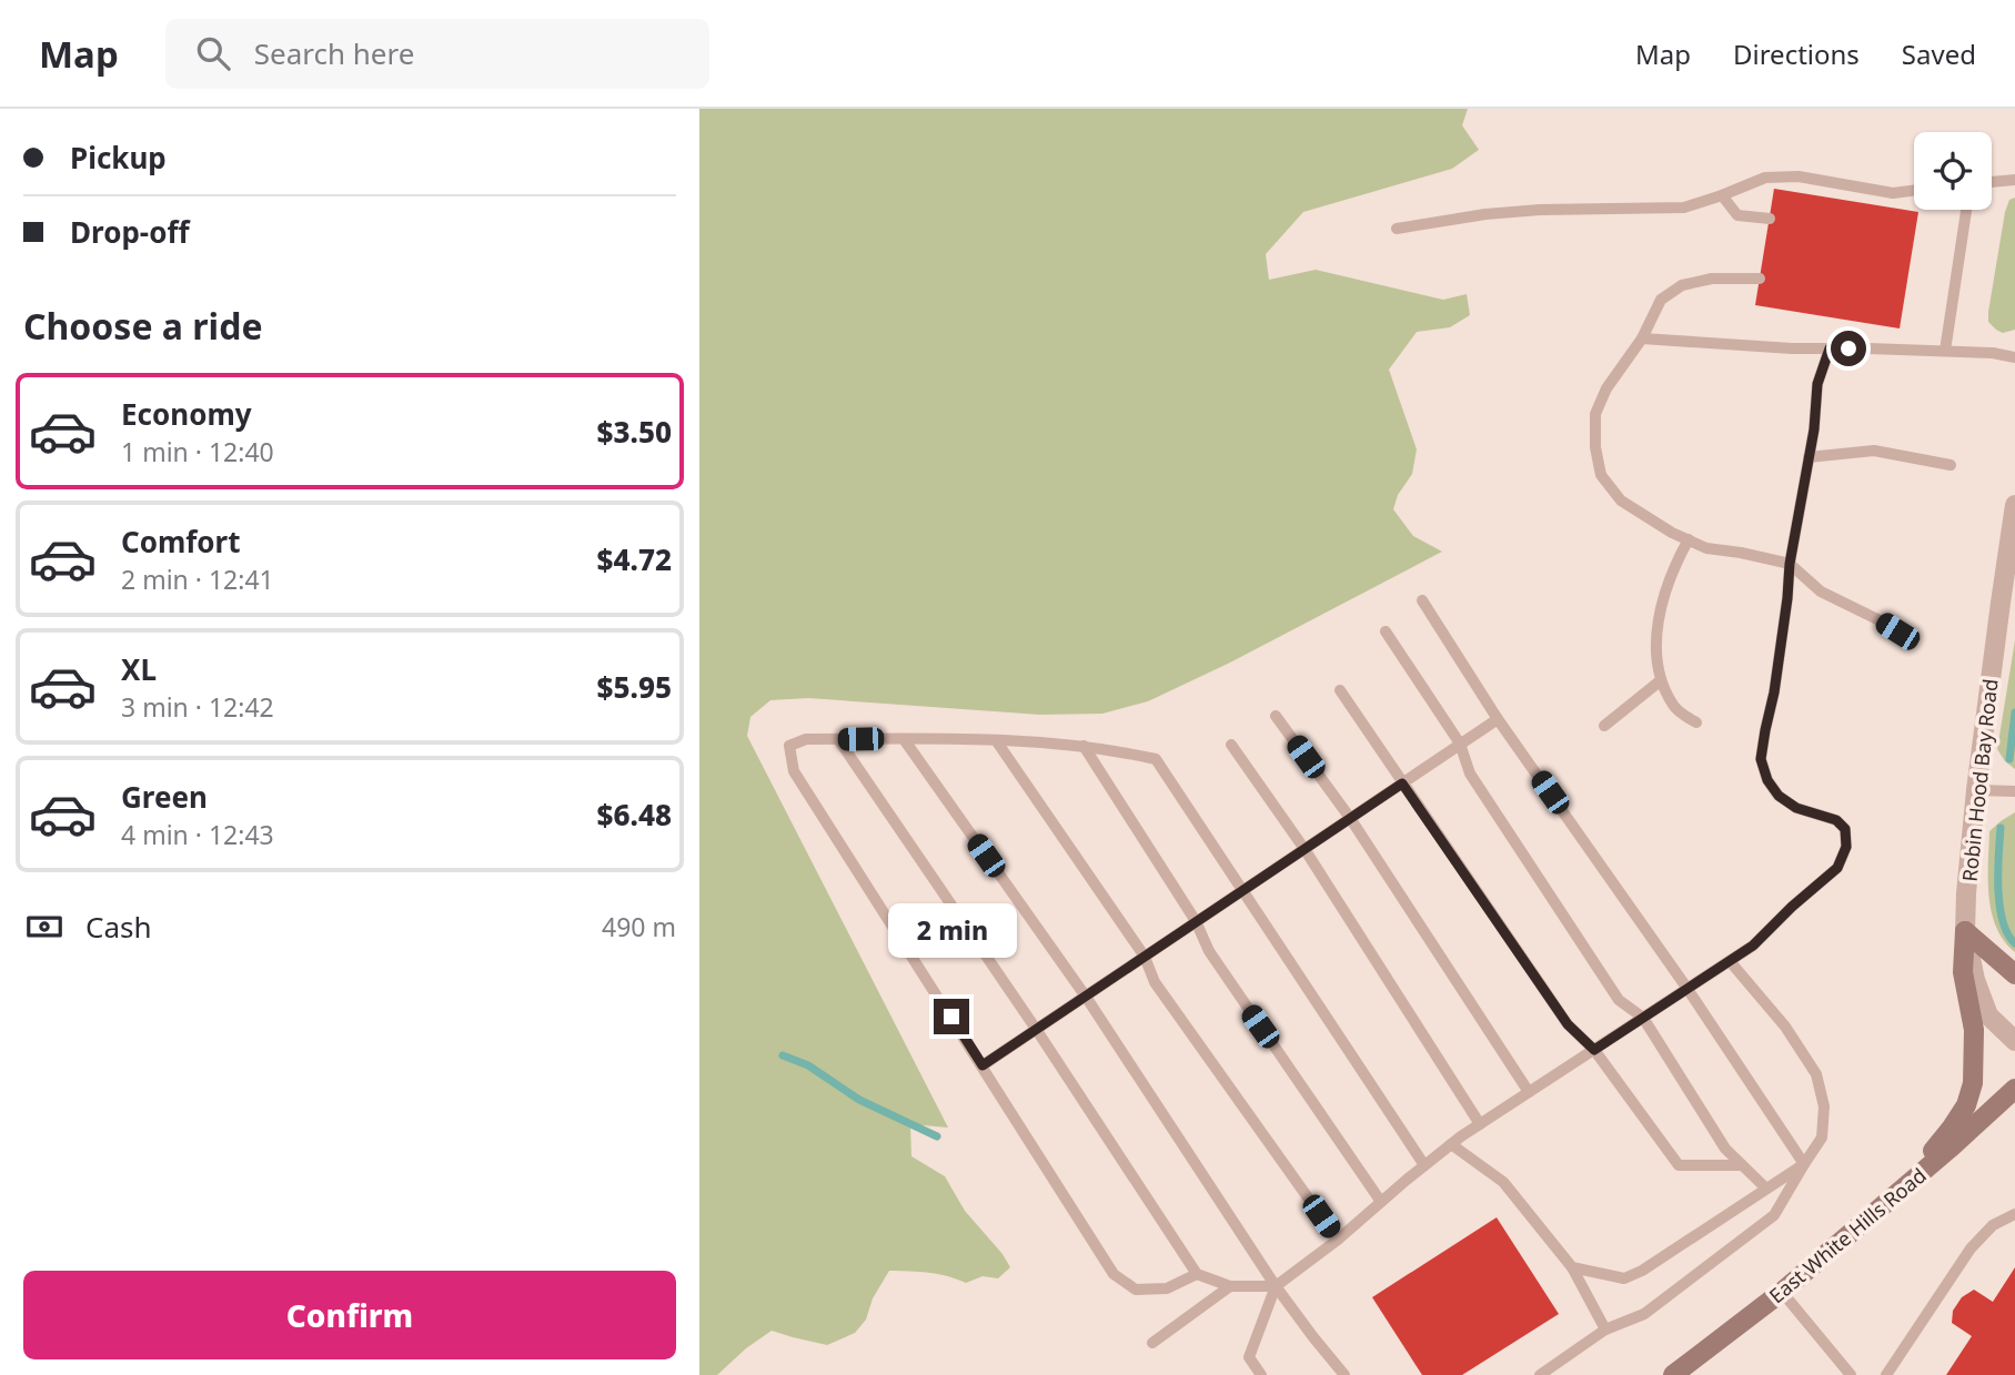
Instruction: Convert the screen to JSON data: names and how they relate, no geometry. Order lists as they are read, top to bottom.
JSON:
{
  "streets": {
    "main road": ["East White Hills Road"],
    "street": ["Robin Hood Bay Road"]
  },
  "page": {
    "header": "Map",
    "search": "Search here",
    "nav": ["Map", "Directions", "Saved"],
    "banner": ["Pickup", "Drop-off"],
    "heading": "Choose a ride",
    "list": [
      {
        "name": "Economy",
        "note": "1 min · 12:40",
        "value": "$3.50"
      },
      {
        "name": "Comfort",
        "note": "2 min · 12:41",
        "value": "$4.72"
      },
      {
        "name": "XL",
        "note": "3 min · 12:42",
        "value": "$5.95"
      },
      {
        "name": "Green",
        "note": "4 min · 12:43",
        "value": "$6.48"
      }
    ],
    "pay": ["Cash", "490 m"],
    "bubble": "2 min",
    "buttons": "Confirm"
  }
}
